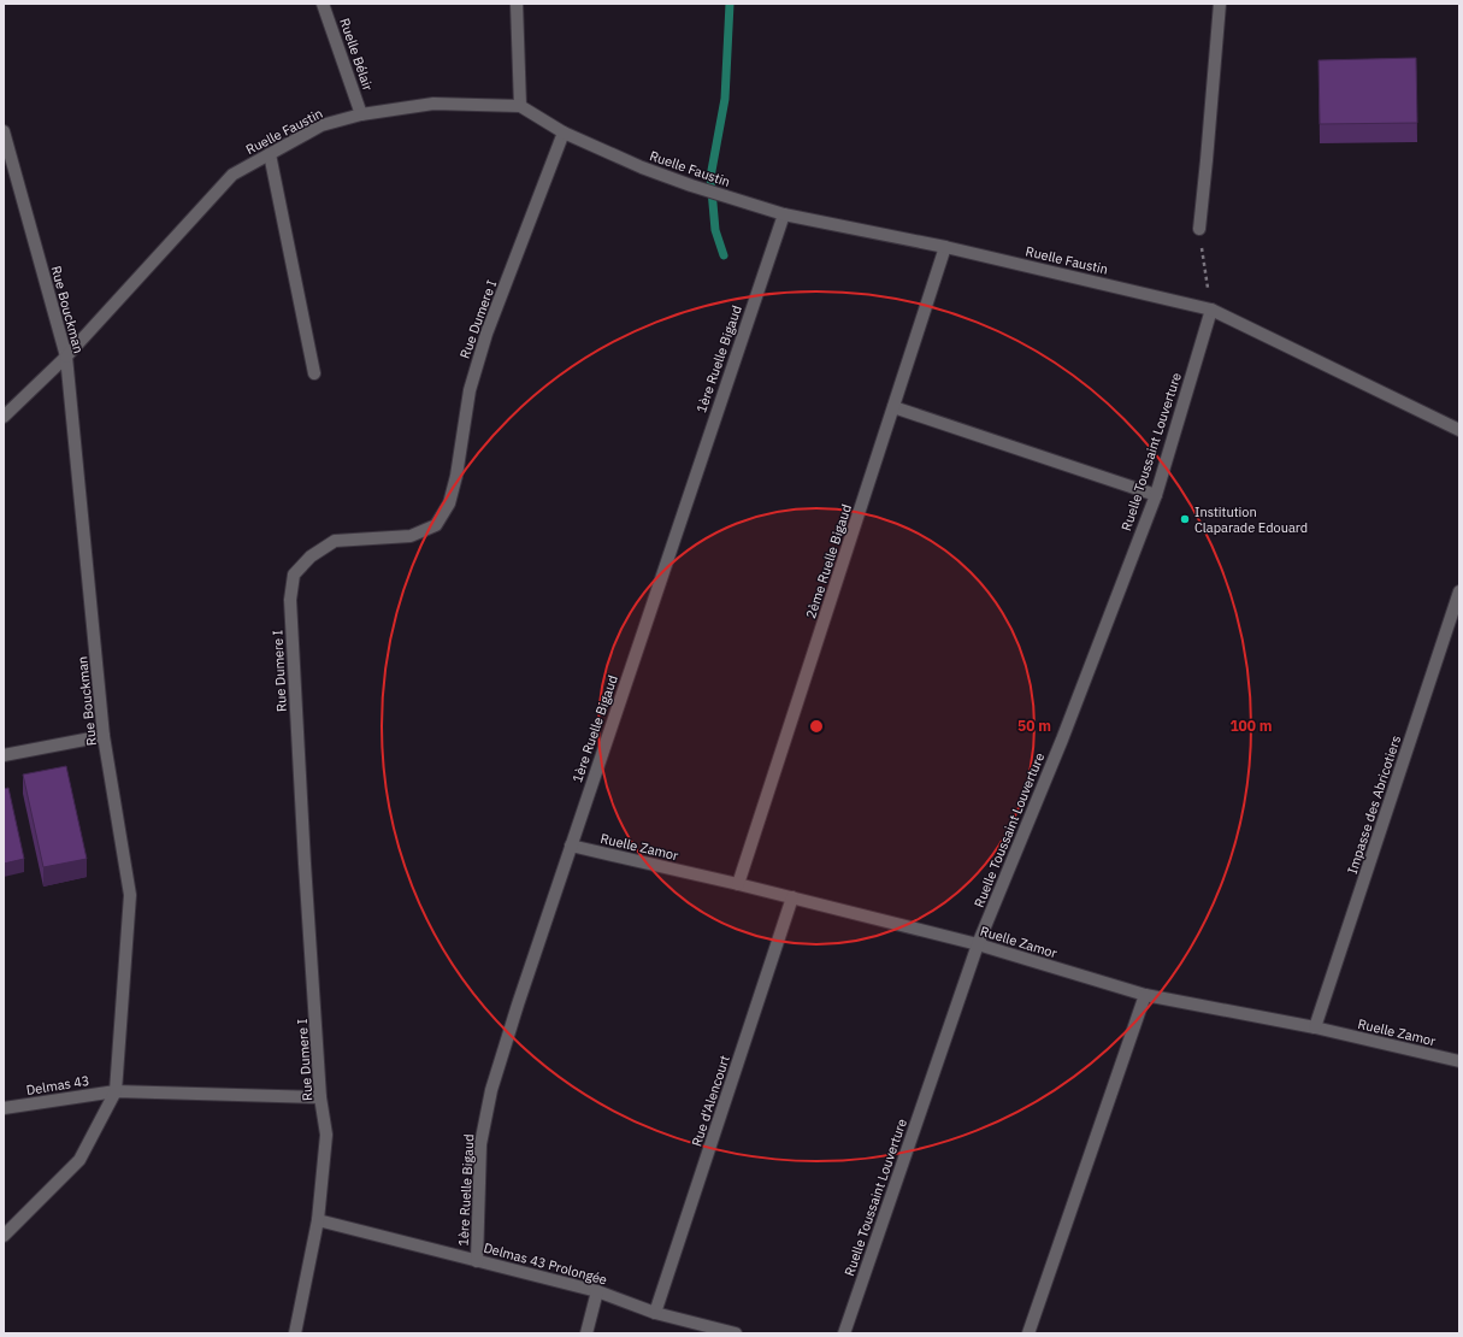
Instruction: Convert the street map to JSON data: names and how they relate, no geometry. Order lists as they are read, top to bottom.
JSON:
{
  "streets": {
    "street": [
      "Ruelle Bélair",
      "Ruelle Faustin",
      "Rue Bouckman",
      "Rue Dumere I",
      "1ère Ruelle Bigaud",
      "Ruelle Toussaint Louverture",
      "2ème Ruelle Bigaud",
      "Impasse des Abricotiers",
      "Ruelle Zamor",
      "Delmas 43",
      "Rue d'Alencourt",
      "Delmas 43 Prolongée"
    ]
  },
  "crossings": [
    ["Ruelle Bélair", "Ruelle Faustin"],
    ["Ruelle Faustin", "Rue Bouckman"],
    ["Ruelle Faustin", "Rue Dumere I"],
    ["Ruelle Faustin", "1ère Ruelle Bigaud"],
    ["Ruelle Faustin", "Ruelle Toussaint Louverture"],
    ["Ruelle Faustin", "2ème Ruelle Bigaud"],
    ["Rue Bouckman", "Delmas 43"],
    ["Rue Dumere I", "Delmas 43"],
    ["Rue Dumere I", "Delmas 43 Prolongée"],
    ["1ère Ruelle Bigaud", "Ruelle Zamor"],
    ["1ère Ruelle Bigaud", "Delmas 43 Prolongée"],
    ["Ruelle Toussaint Louverture", "Ruelle Zamor"],
    ["2ème Ruelle Bigaud", "Ruelle Zamor"],
    ["Impasse des Abricotiers", "Ruelle Zamor"],
    ["Ruelle Zamor", "Rue d'Alencourt"],
    ["Rue d'Alencourt", "Delmas 43 Prolongée"]
  ],
  "places": ["Institution Claparade Edouard"],
  "rings": ["50 m", "100 m"]
}
